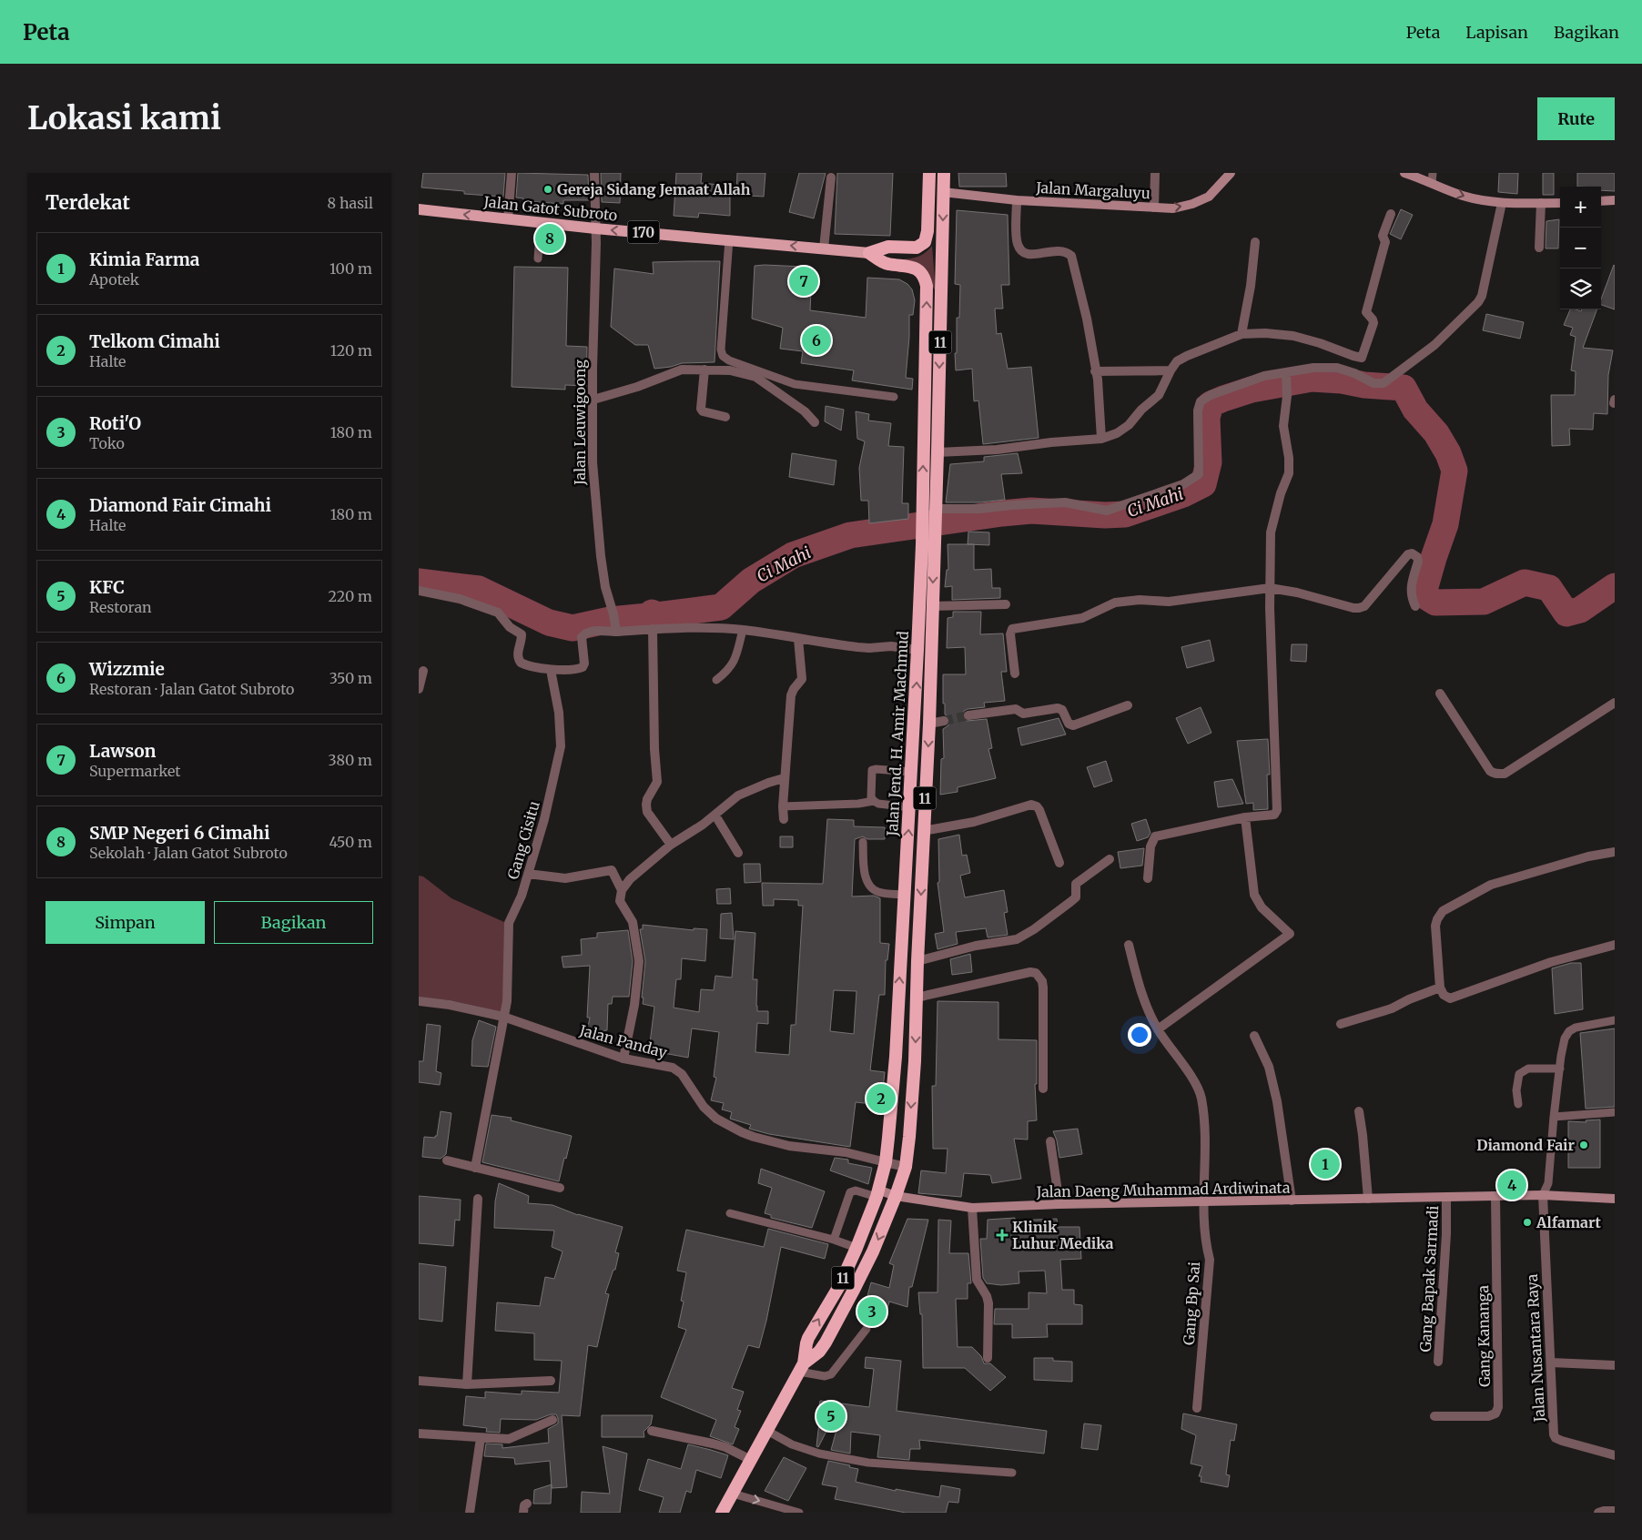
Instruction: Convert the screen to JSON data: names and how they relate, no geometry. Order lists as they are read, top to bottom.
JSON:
{
  "streets": {
    "highway": ["11", "Jalan Jend. H. Amir Machmud"],
    "main road": [
      "Jalan Margaluyu",
      "Jalan Gatot Subroto",
      "170",
      "Jalan Daeng Muhammad Ardiwinata"
    ],
    "street": [
      "Jalan Leuwigoong",
      "Gang Cisitu",
      "Jalan Panday",
      "Gang Bapak Sarmadi",
      "Gang Bp Sai",
      "Gang Kananga",
      "Jalan Nusantara Raya"
    ]
  },
  "crossings": [
    ["Jalan Margaluyu", "Jalan Jend. H. Amir Machmud"],
    ["Jalan Gatot Subroto", "Jalan Leuwigoong"],
    ["Jalan Gatot Subroto", "Jalan Jend. H. Amir Machmud"],
    ["Jalan Jend. H. Amir Machmud", "Jalan Panday"],
    ["Jalan Jend. H. Amir Machmud", "Jalan Daeng Muhammad Ardiwinata"],
    ["Gang Cisitu", "Jalan Panday"],
    ["Jalan Daeng Muhammad Ardiwinata", "Gang Bapak Sarmadi"],
    ["Jalan Daeng Muhammad Ardiwinata", "Gang Bp Sai"],
    ["Jalan Daeng Muhammad Ardiwinata", "Gang Kananga"],
    ["Jalan Daeng Muhammad Ardiwinata", "Jalan Nusantara Raya"]
  ],
  "one_way": ["Jalan Gatot Subroto"],
  "water": ["Ci Mahi"],
  "places": {
    "other": ["Gereja Sidang Jemaat Allah", "Diamond Fair", "Alfamart"],
    "health": ["Klinik Luhur Medika"]
  },
  "page": {
    "header": "Peta",
    "nav": ["Peta", "Lapisan", "Bagikan"],
    "buttons": [
      "Rute",
      ["Simpan", "Bagikan"]
    ],
    "title": "Lokasi kami",
    "heading": ["Terdekat", "8 hasil"],
    "map_buttons": ["+", "−"],
    "pins": [
      "8",
      "7",
      "6",
      "2",
      "1",
      "4",
      "3",
      "5"
    ],
    "list": [
      {
        "mark": "1",
        "name": "Kimia Farma",
        "note": "Apotek",
        "value": "100 m"
      },
      {
        "mark": "2",
        "name": "Telkom Cimahi",
        "note": "Halte",
        "value": "120 m"
      },
      {
        "mark": "3",
        "name": "Roti'O",
        "note": "Toko",
        "value": "180 m"
      },
      {
        "mark": "4",
        "name": "Diamond Fair Cimahi",
        "note": "Halte",
        "value": "180 m"
      },
      {
        "mark": "5",
        "name": "KFC",
        "note": "Restoran",
        "value": "220 m"
      },
      {
        "mark": "6",
        "name": "Wizzmie",
        "note": "Restoran · Jalan Gatot Subroto",
        "value": "350 m"
      },
      {
        "mark": "7",
        "name": "Lawson",
        "note": "Supermarket",
        "value": "380 m"
      },
      {
        "mark": "8",
        "name": "SMP Negeri 6 Cimahi",
        "note": "Sekolah · Jalan Gatot Subroto",
        "value": "450 m"
      }
    ]
  }
}
